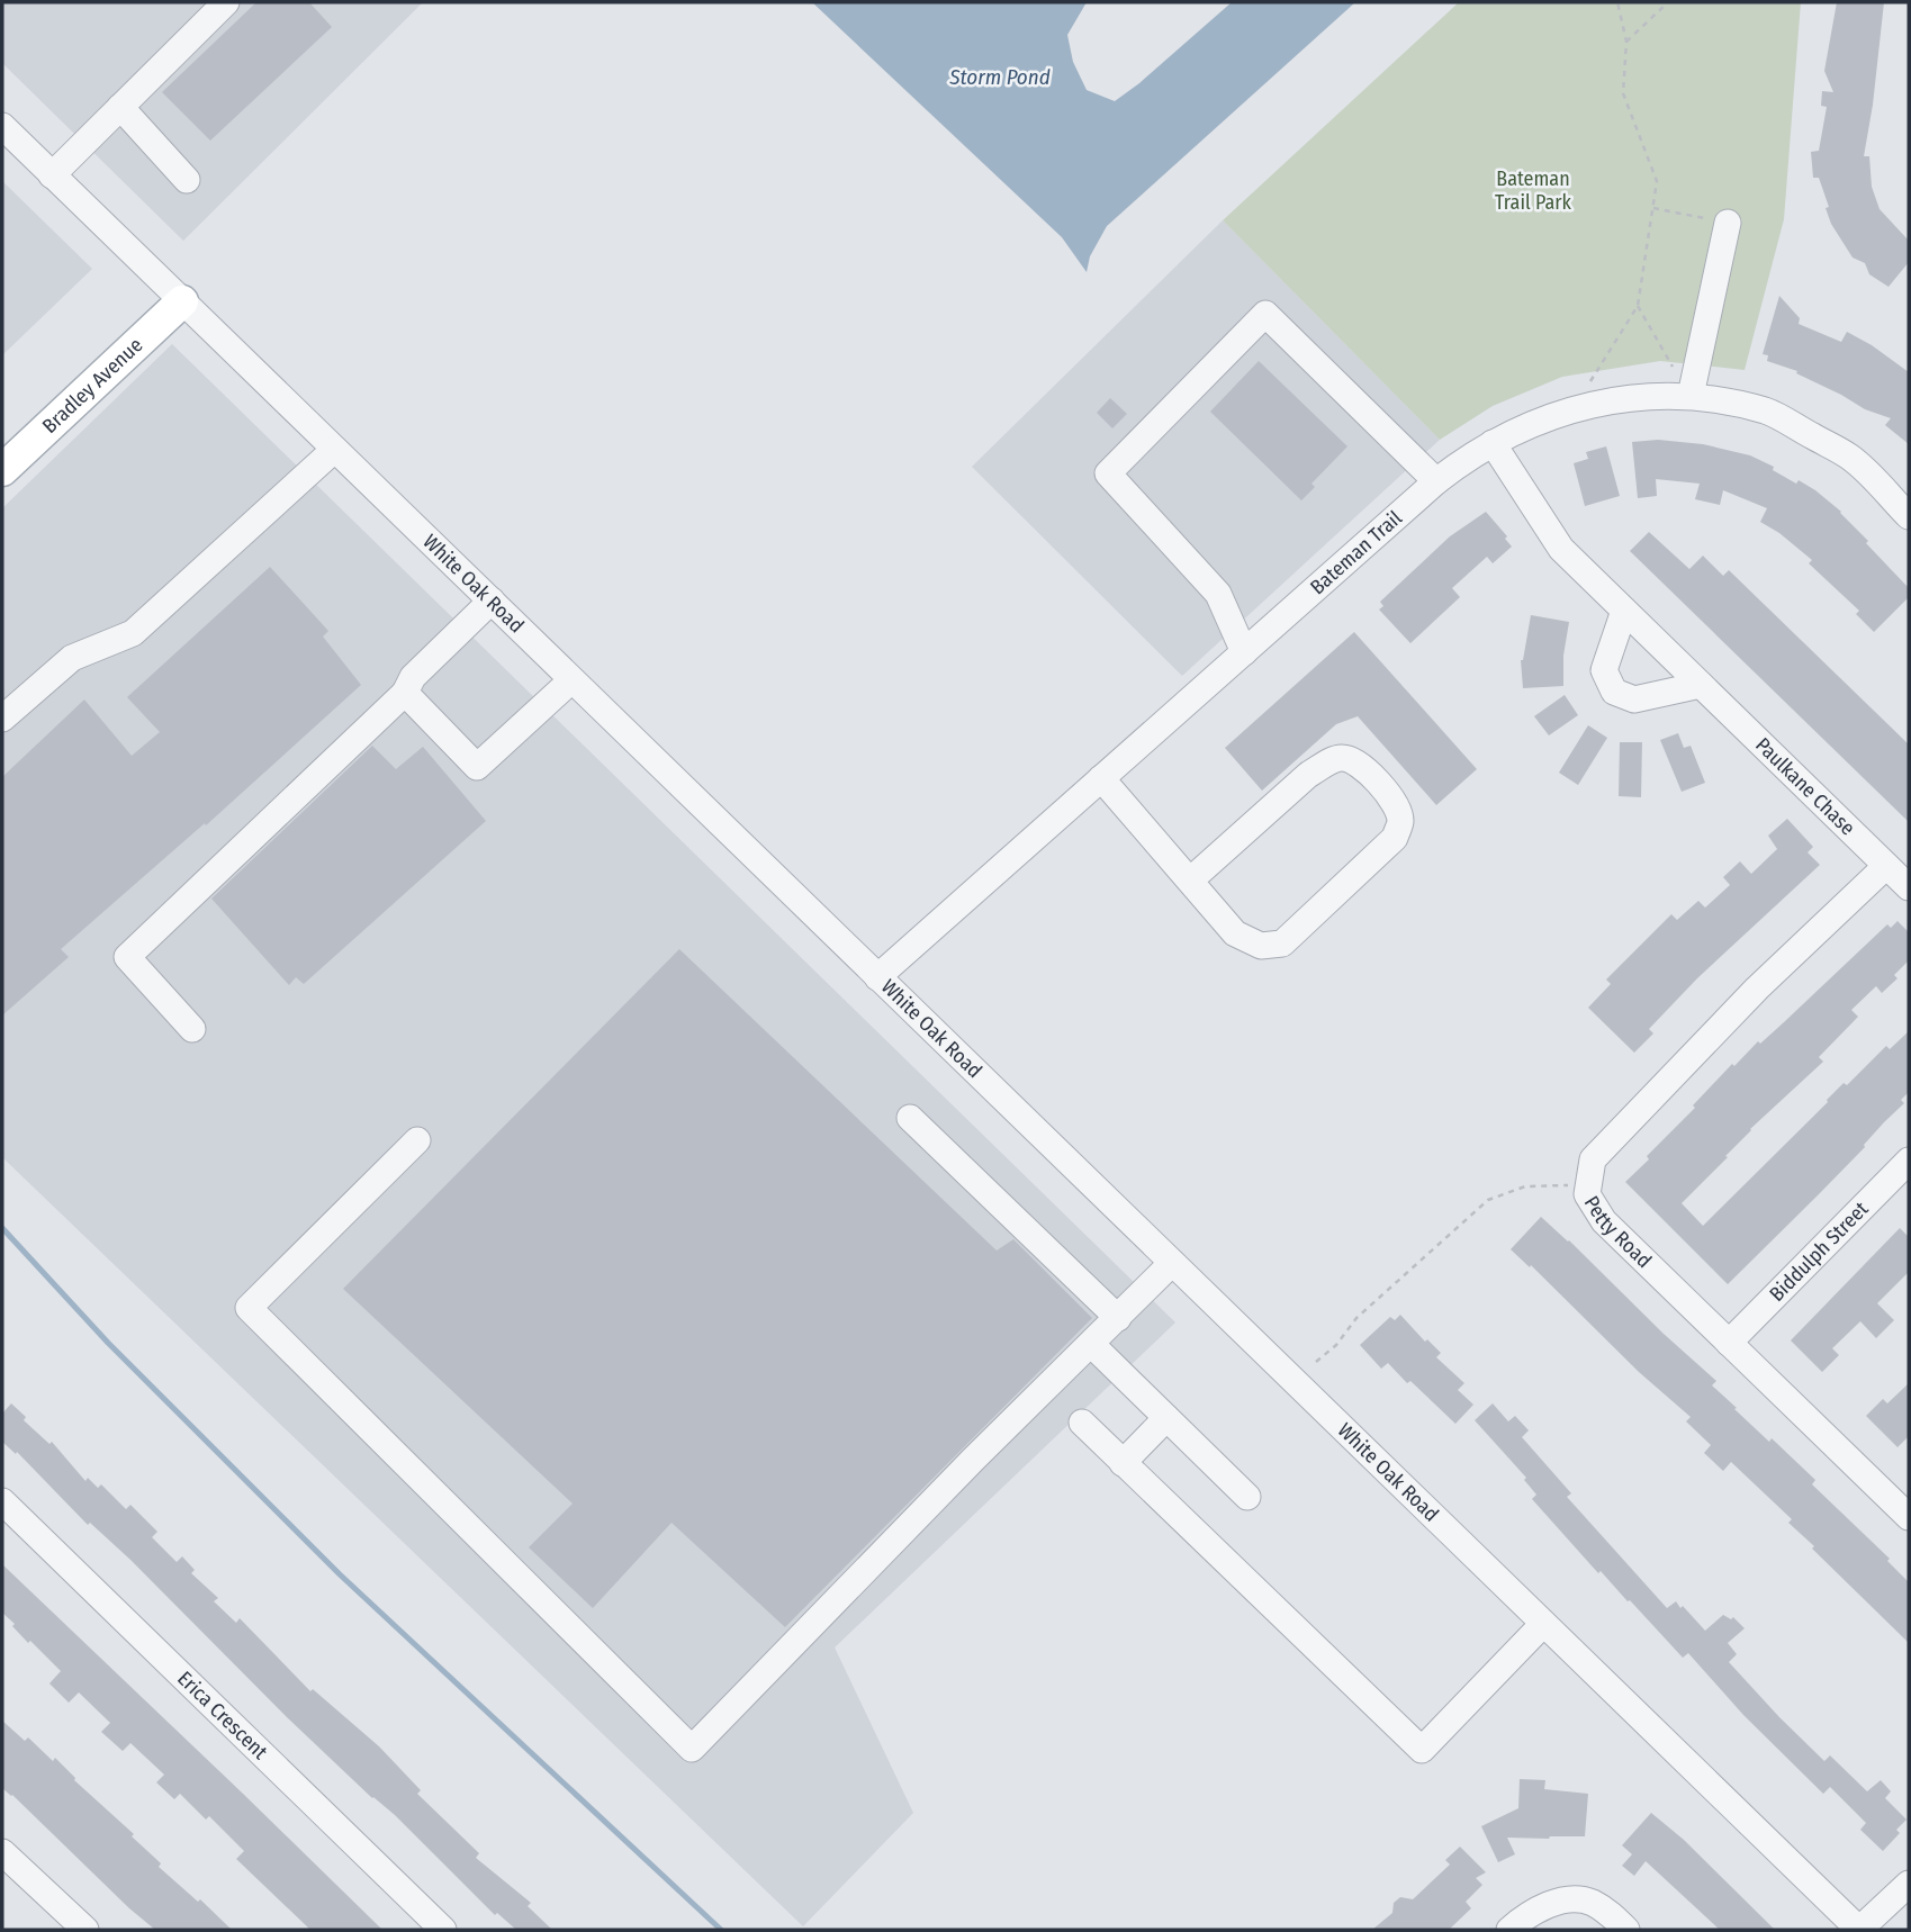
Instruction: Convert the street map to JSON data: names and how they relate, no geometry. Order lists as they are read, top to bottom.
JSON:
{
  "streets": {
    "main road": ["Bradley Avenue"],
    "street": [
      "Bateman Trail",
      "White Oak Road",
      "Paulkane Chase",
      "Petty Road",
      "Biddulph Street",
      "Erica Crescent"
    ]
  },
  "crossings": [
    ["Bradley Avenue", "White Oak Road"],
    ["Bateman Trail", "White Oak Road"],
    ["Bateman Trail", "Paulkane Chase"],
    ["Paulkane Chase", "Petty Road"],
    ["Petty Road", "Biddulph Street"]
  ],
  "water": ["Storm Pond"],
  "parks": ["Bateman Trail Park"]
}
